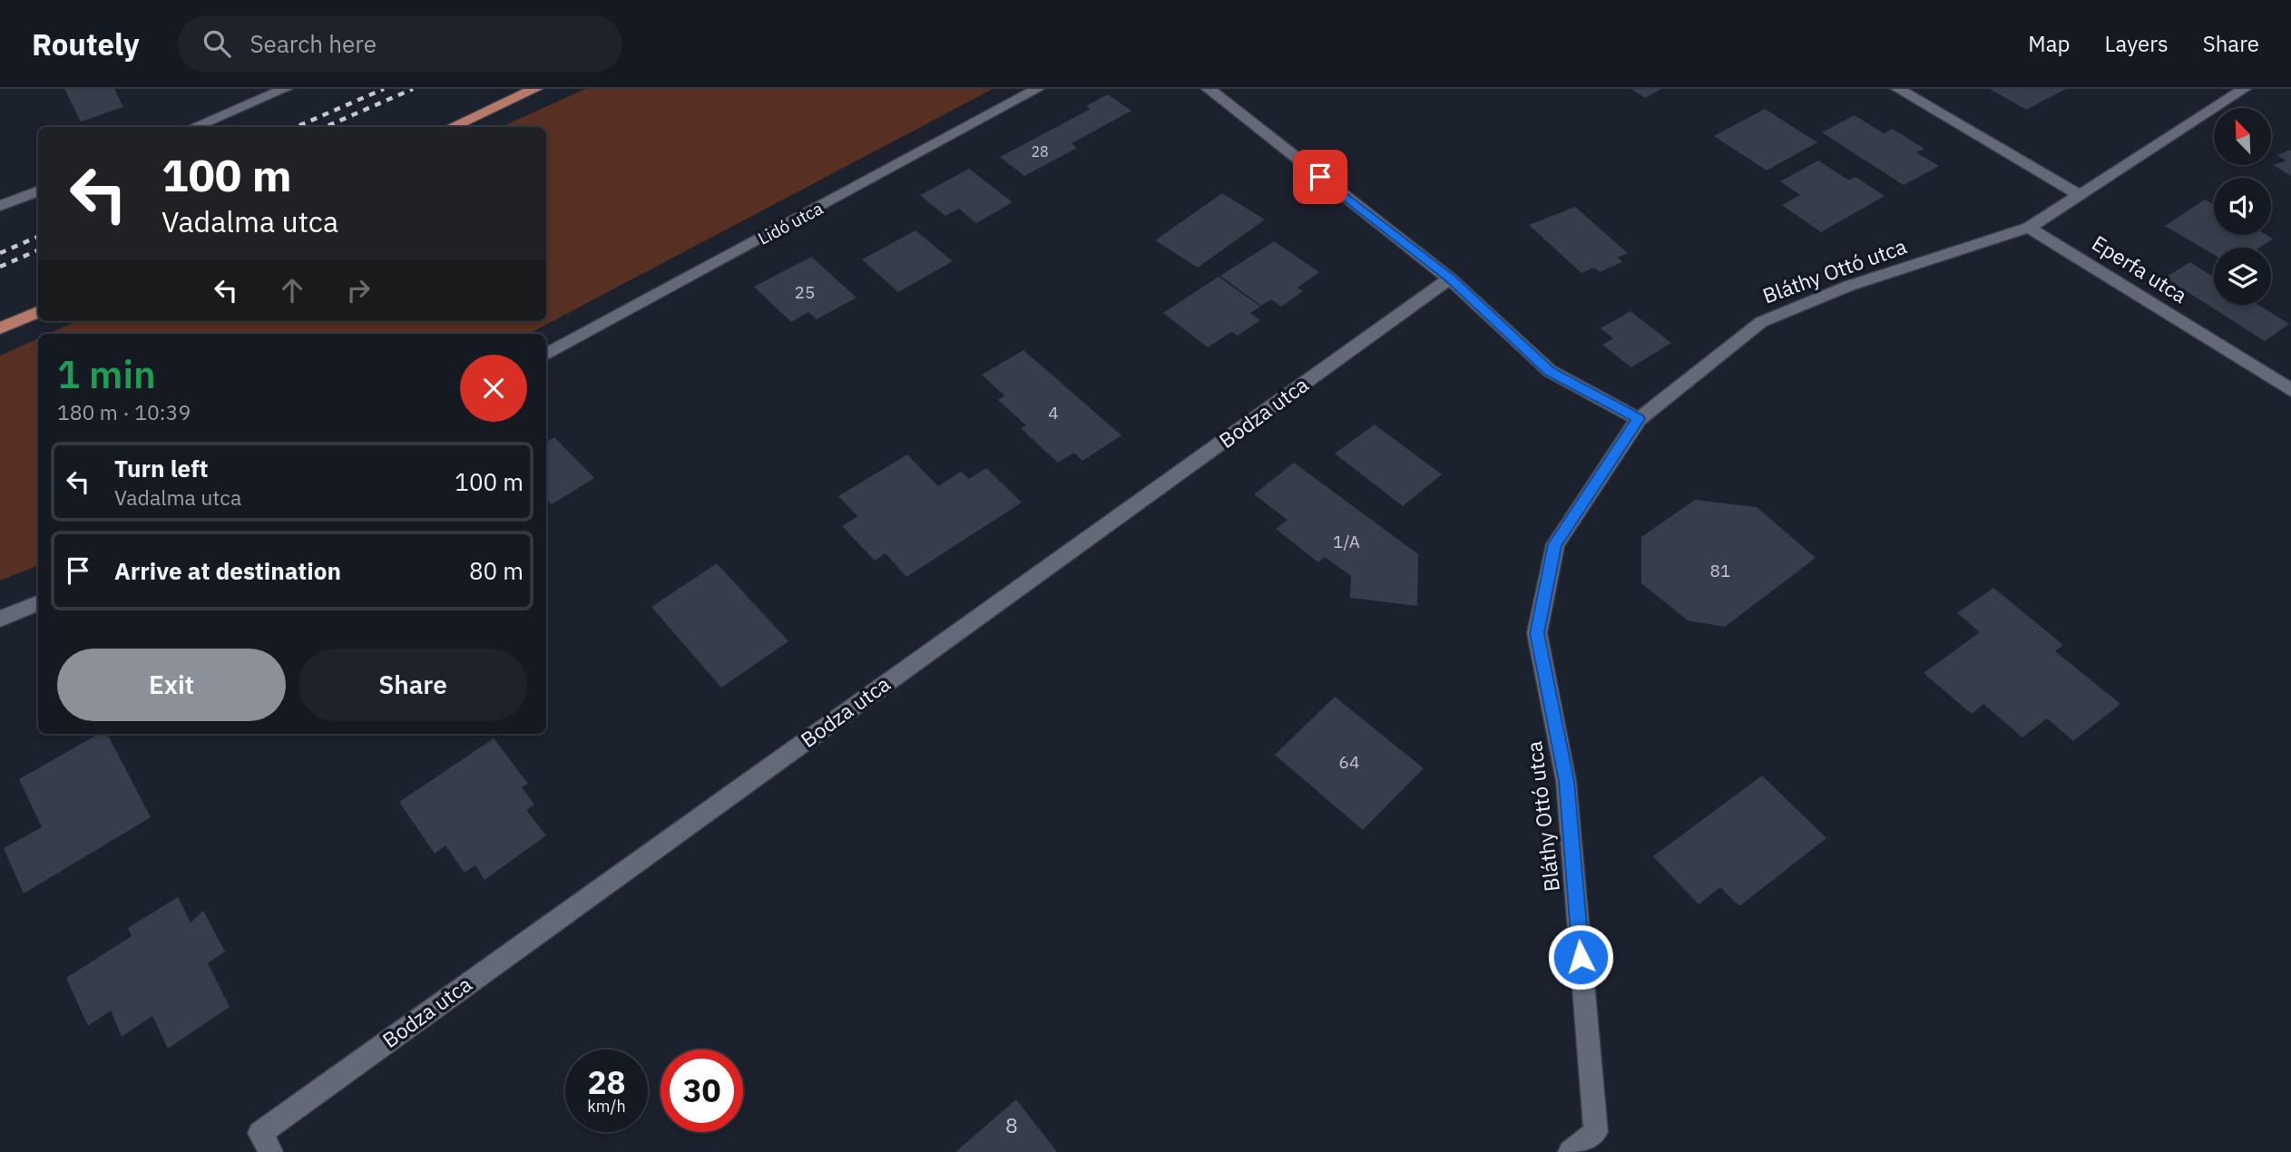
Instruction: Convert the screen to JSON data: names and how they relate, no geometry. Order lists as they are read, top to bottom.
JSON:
{
  "streets": {
    "street": [
      "Lidó utca",
      "Eperfa utca",
      "Bláthy Ottó utca",
      "Bodza utca"
    ]
  },
  "crossings": [
    ["Eperfa utca", "Bláthy Ottó utca"]
  ],
  "house_numbers": [
    "28",
    "25",
    "4",
    "1/A",
    "81",
    "64",
    "8"
  ],
  "north": "top left",
  "page": {
    "header": "Routely",
    "search": "Search here",
    "nav": ["Map", "Layers", "Share"],
    "turn": ["100 m", "Vadalma utca"],
    "heading": ["1 min", "180 m · 10:39"],
    "list": [
      {
        "name": "Turn left",
        "note": "Vadalma utca",
        "value": "100 m"
      },
      {
        "name": "Arrive at destination",
        "value": "80 m"
      }
    ],
    "buttons": ["Exit", "Share"],
    "speed": "28 km/h",
    "limit": "30"
  }
}
